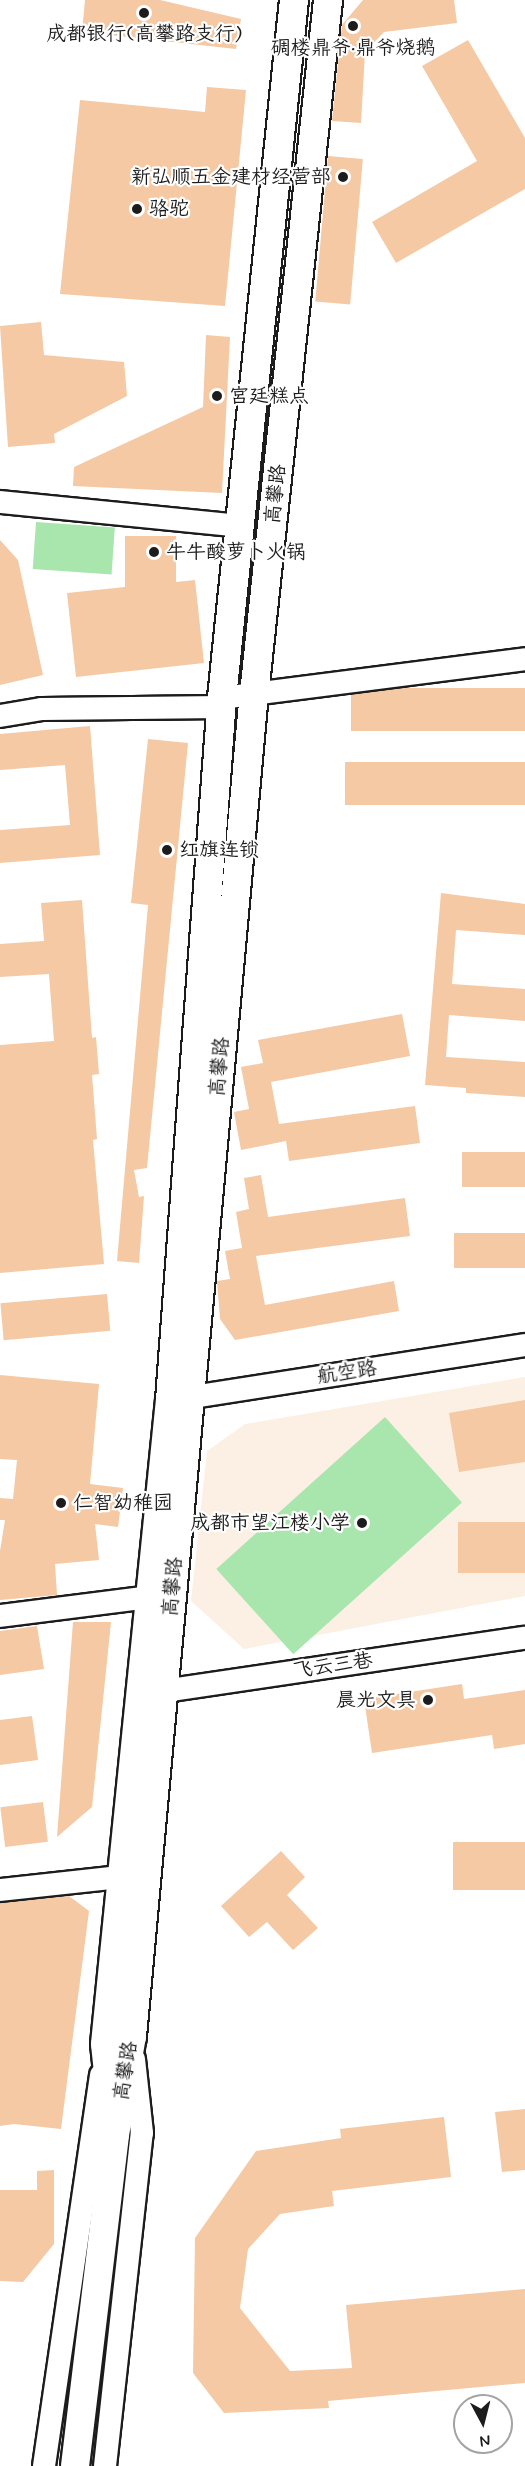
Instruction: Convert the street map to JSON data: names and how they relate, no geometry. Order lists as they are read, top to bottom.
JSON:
{
  "streets": {
    "main road": ["高攀路"],
    "street": ["航空路", "飞云三巷"]
  },
  "crossings": [
    ["高攀路", "航空路"],
    ["高攀路", "飞云三巷"]
  ],
  "places": [
    "成都银行(高攀路支行)",
    "碉楼鼎爷·鼎爷烧鹅",
    "新弘顺五金建材经营部",
    "骆驼",
    "宫廷糕点",
    "牛牛酸萝卜火锅",
    "红旗连锁",
    "仁智幼稚园",
    "成都市望江楼小学",
    "晨光文具"
  ],
  "north": "bottom"
}
